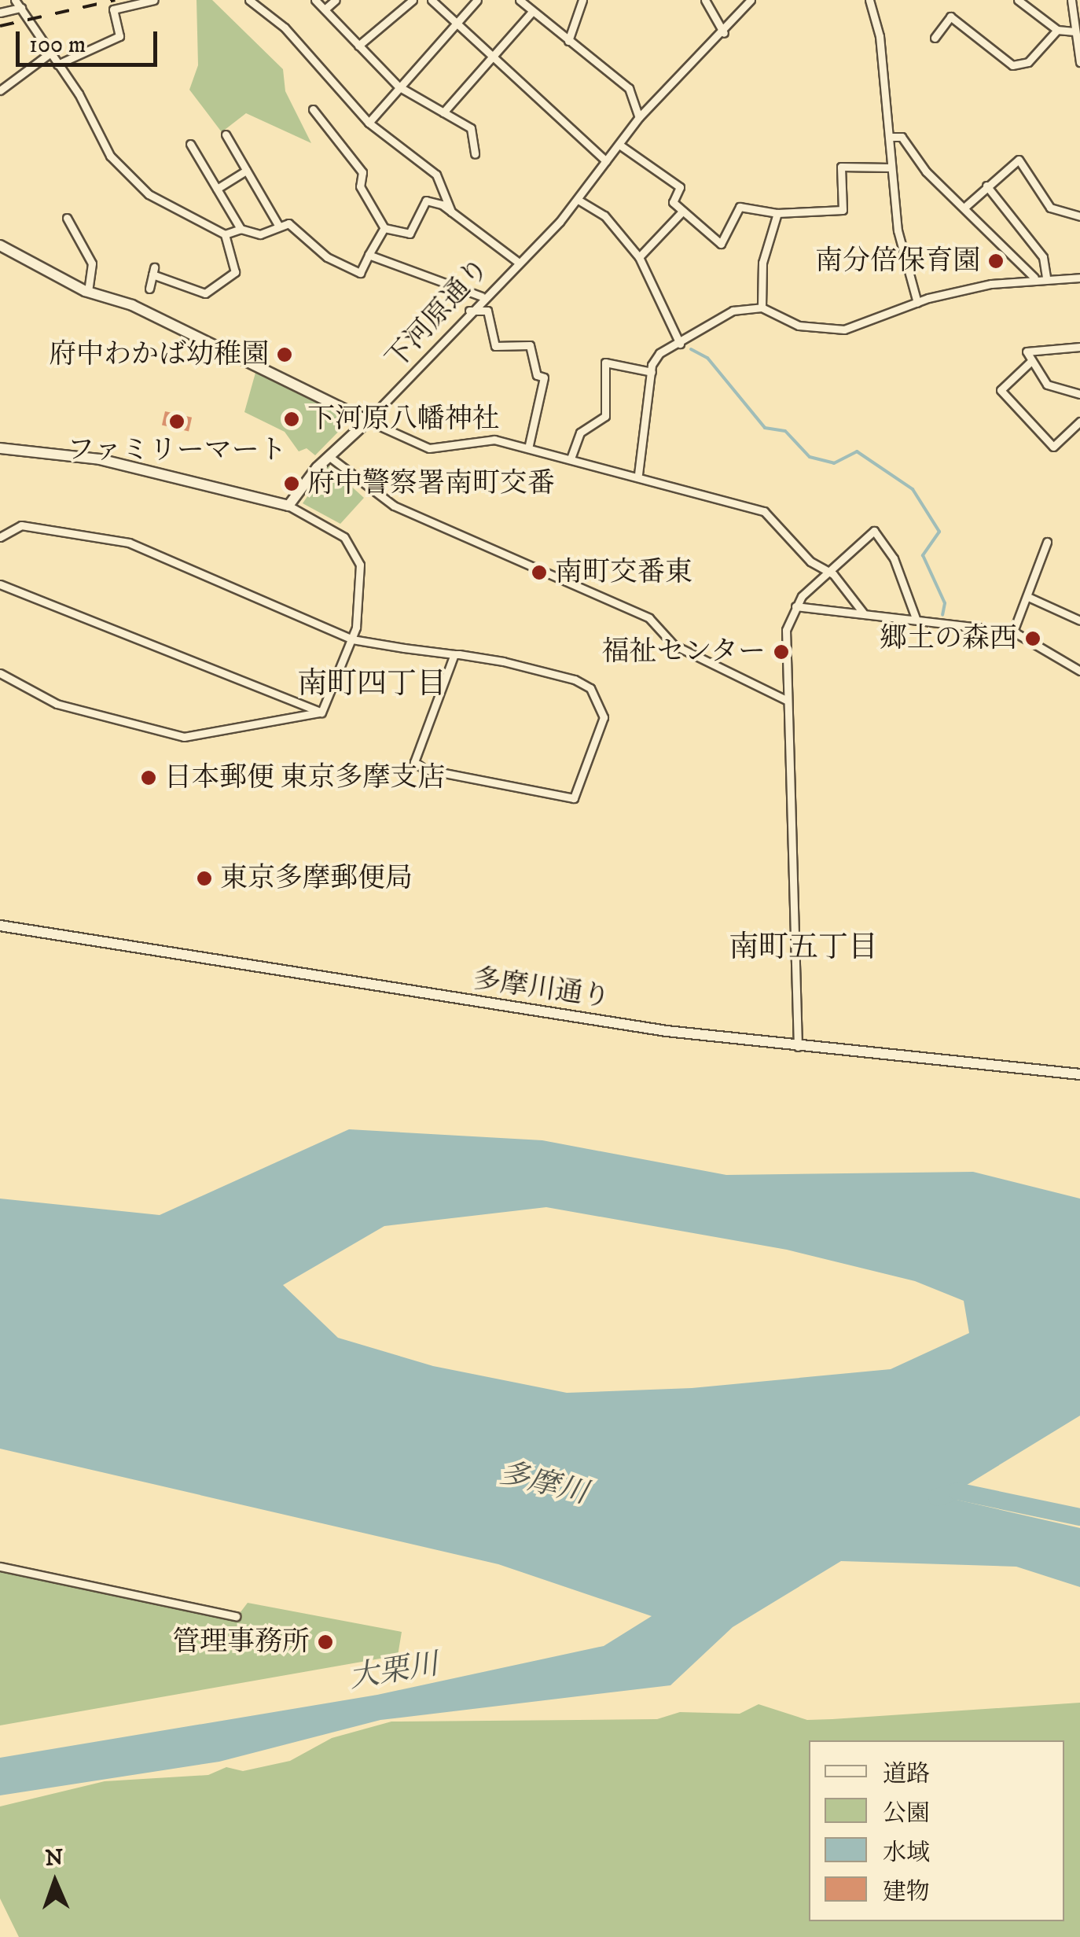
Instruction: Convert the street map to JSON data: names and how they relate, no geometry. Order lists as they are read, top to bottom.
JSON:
{
  "streets": {
    "street": ["下河原通り", "多摩川通り"]
  },
  "districts": ["南町四丁目", "南町五丁目"],
  "water": ["多摩川", "大栗川"],
  "places": [
    "南分倍保育園",
    "府中わかば幼稚園",
    "下河原八幡神社",
    "ファミリーマート",
    "府中警察署南町交番",
    "南町交番東",
    "郷土の森西",
    "福祉センター",
    "日本郵便 東京多摩支店",
    "東京多摩郵便局",
    "管理事務所"
  ],
  "legend": [
    "道路",
    "公園",
    "水域",
    "建物"
  ],
  "scale_bar": "100 m",
  "north": "top"
}
